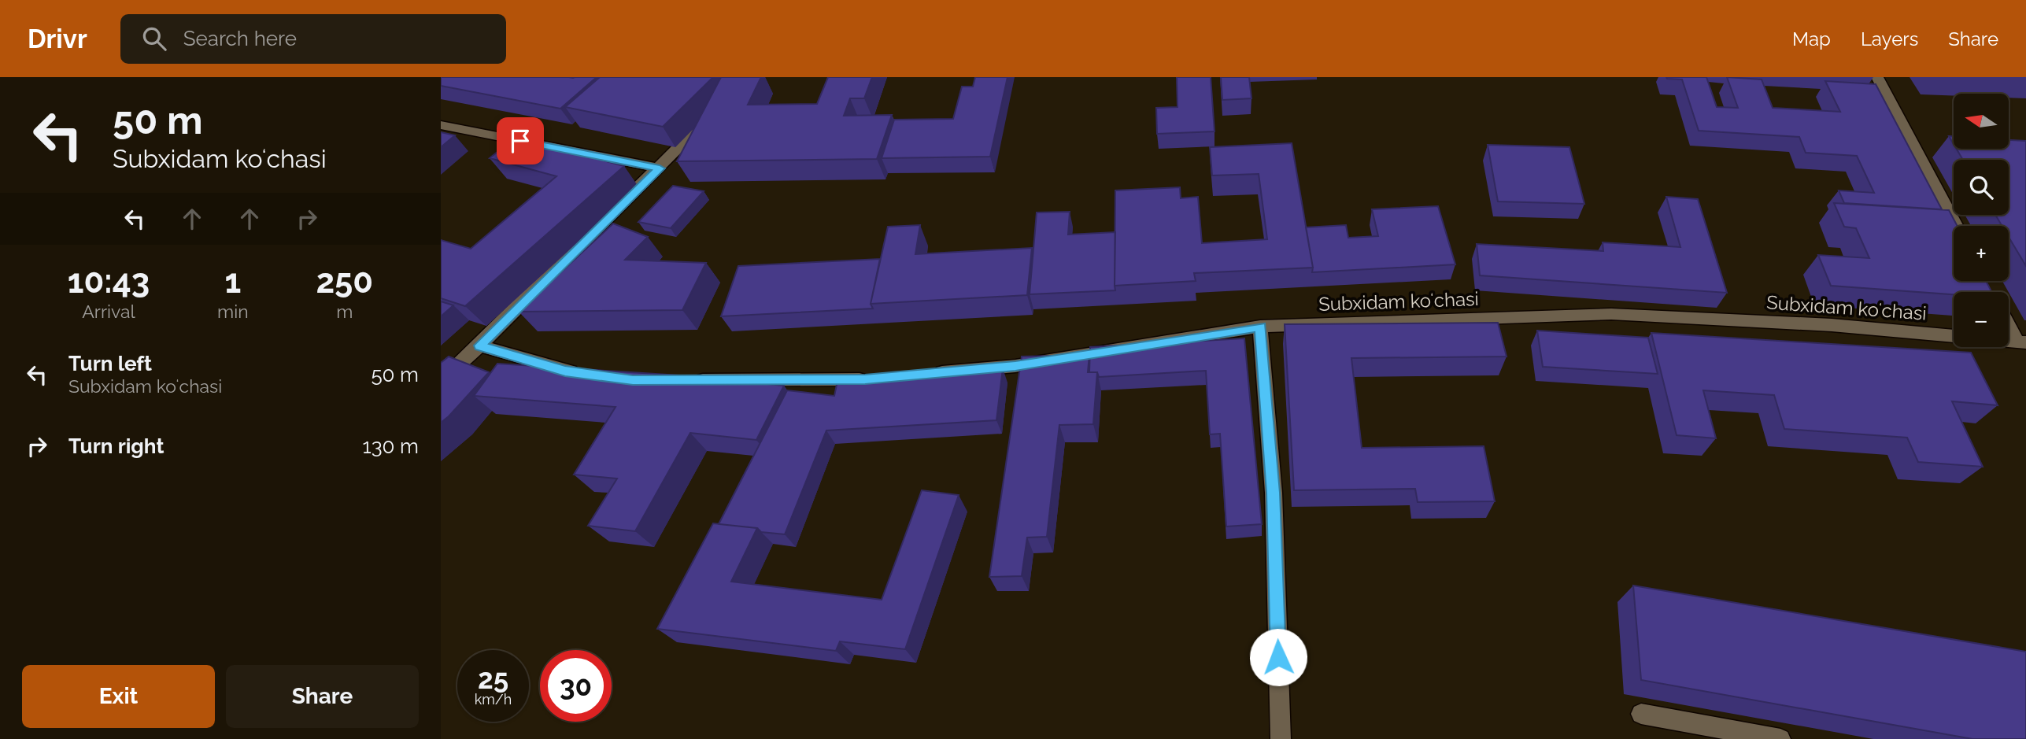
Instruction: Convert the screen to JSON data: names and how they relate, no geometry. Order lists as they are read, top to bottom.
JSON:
{
  "streets": {
    "street": ["Subxidam koʻchasi"]
  },
  "north": "left",
  "page": {
    "header": "Drivr",
    "search": "Search here",
    "nav": ["Map", "Layers", "Share"],
    "turn": ["50 m", "Subxidam koʻchasi"],
    "map_buttons": ["+", "−"],
    "eta": [
      "10:43",
      "Arrival",
      "1",
      "min",
      "250",
      "m"
    ],
    "list": [
      {
        "name": "Turn left",
        "note": "Subxidam koʻchasi",
        "value": "50 m"
      },
      {
        "name": "Turn right",
        "value": "130 m"
      }
    ],
    "speed": "25 km/h",
    "limit": "30",
    "buttons": ["Exit", "Share"]
  }
}
